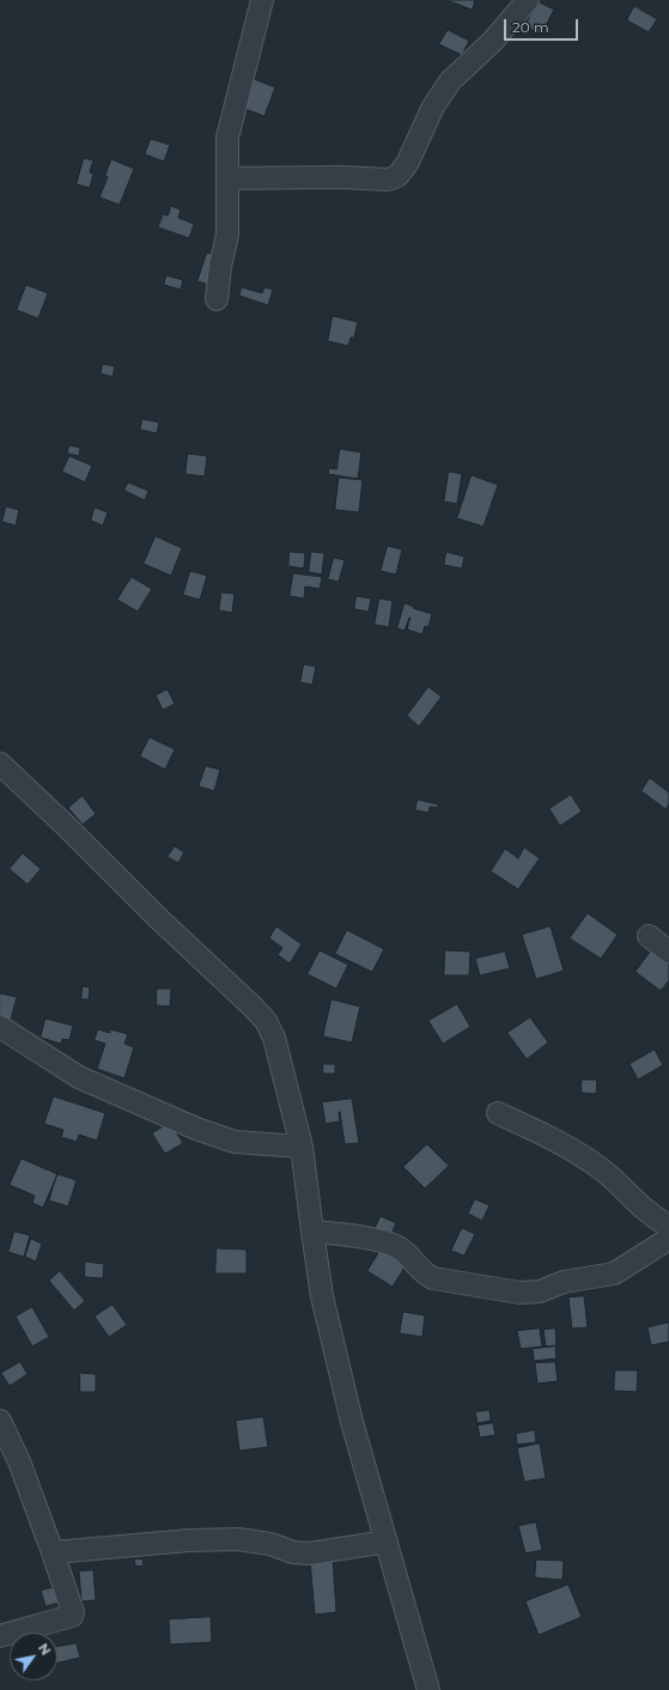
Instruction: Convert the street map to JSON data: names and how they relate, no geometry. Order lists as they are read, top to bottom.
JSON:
{
  "scale_bar": "20 m",
  "north": "top right"
}
